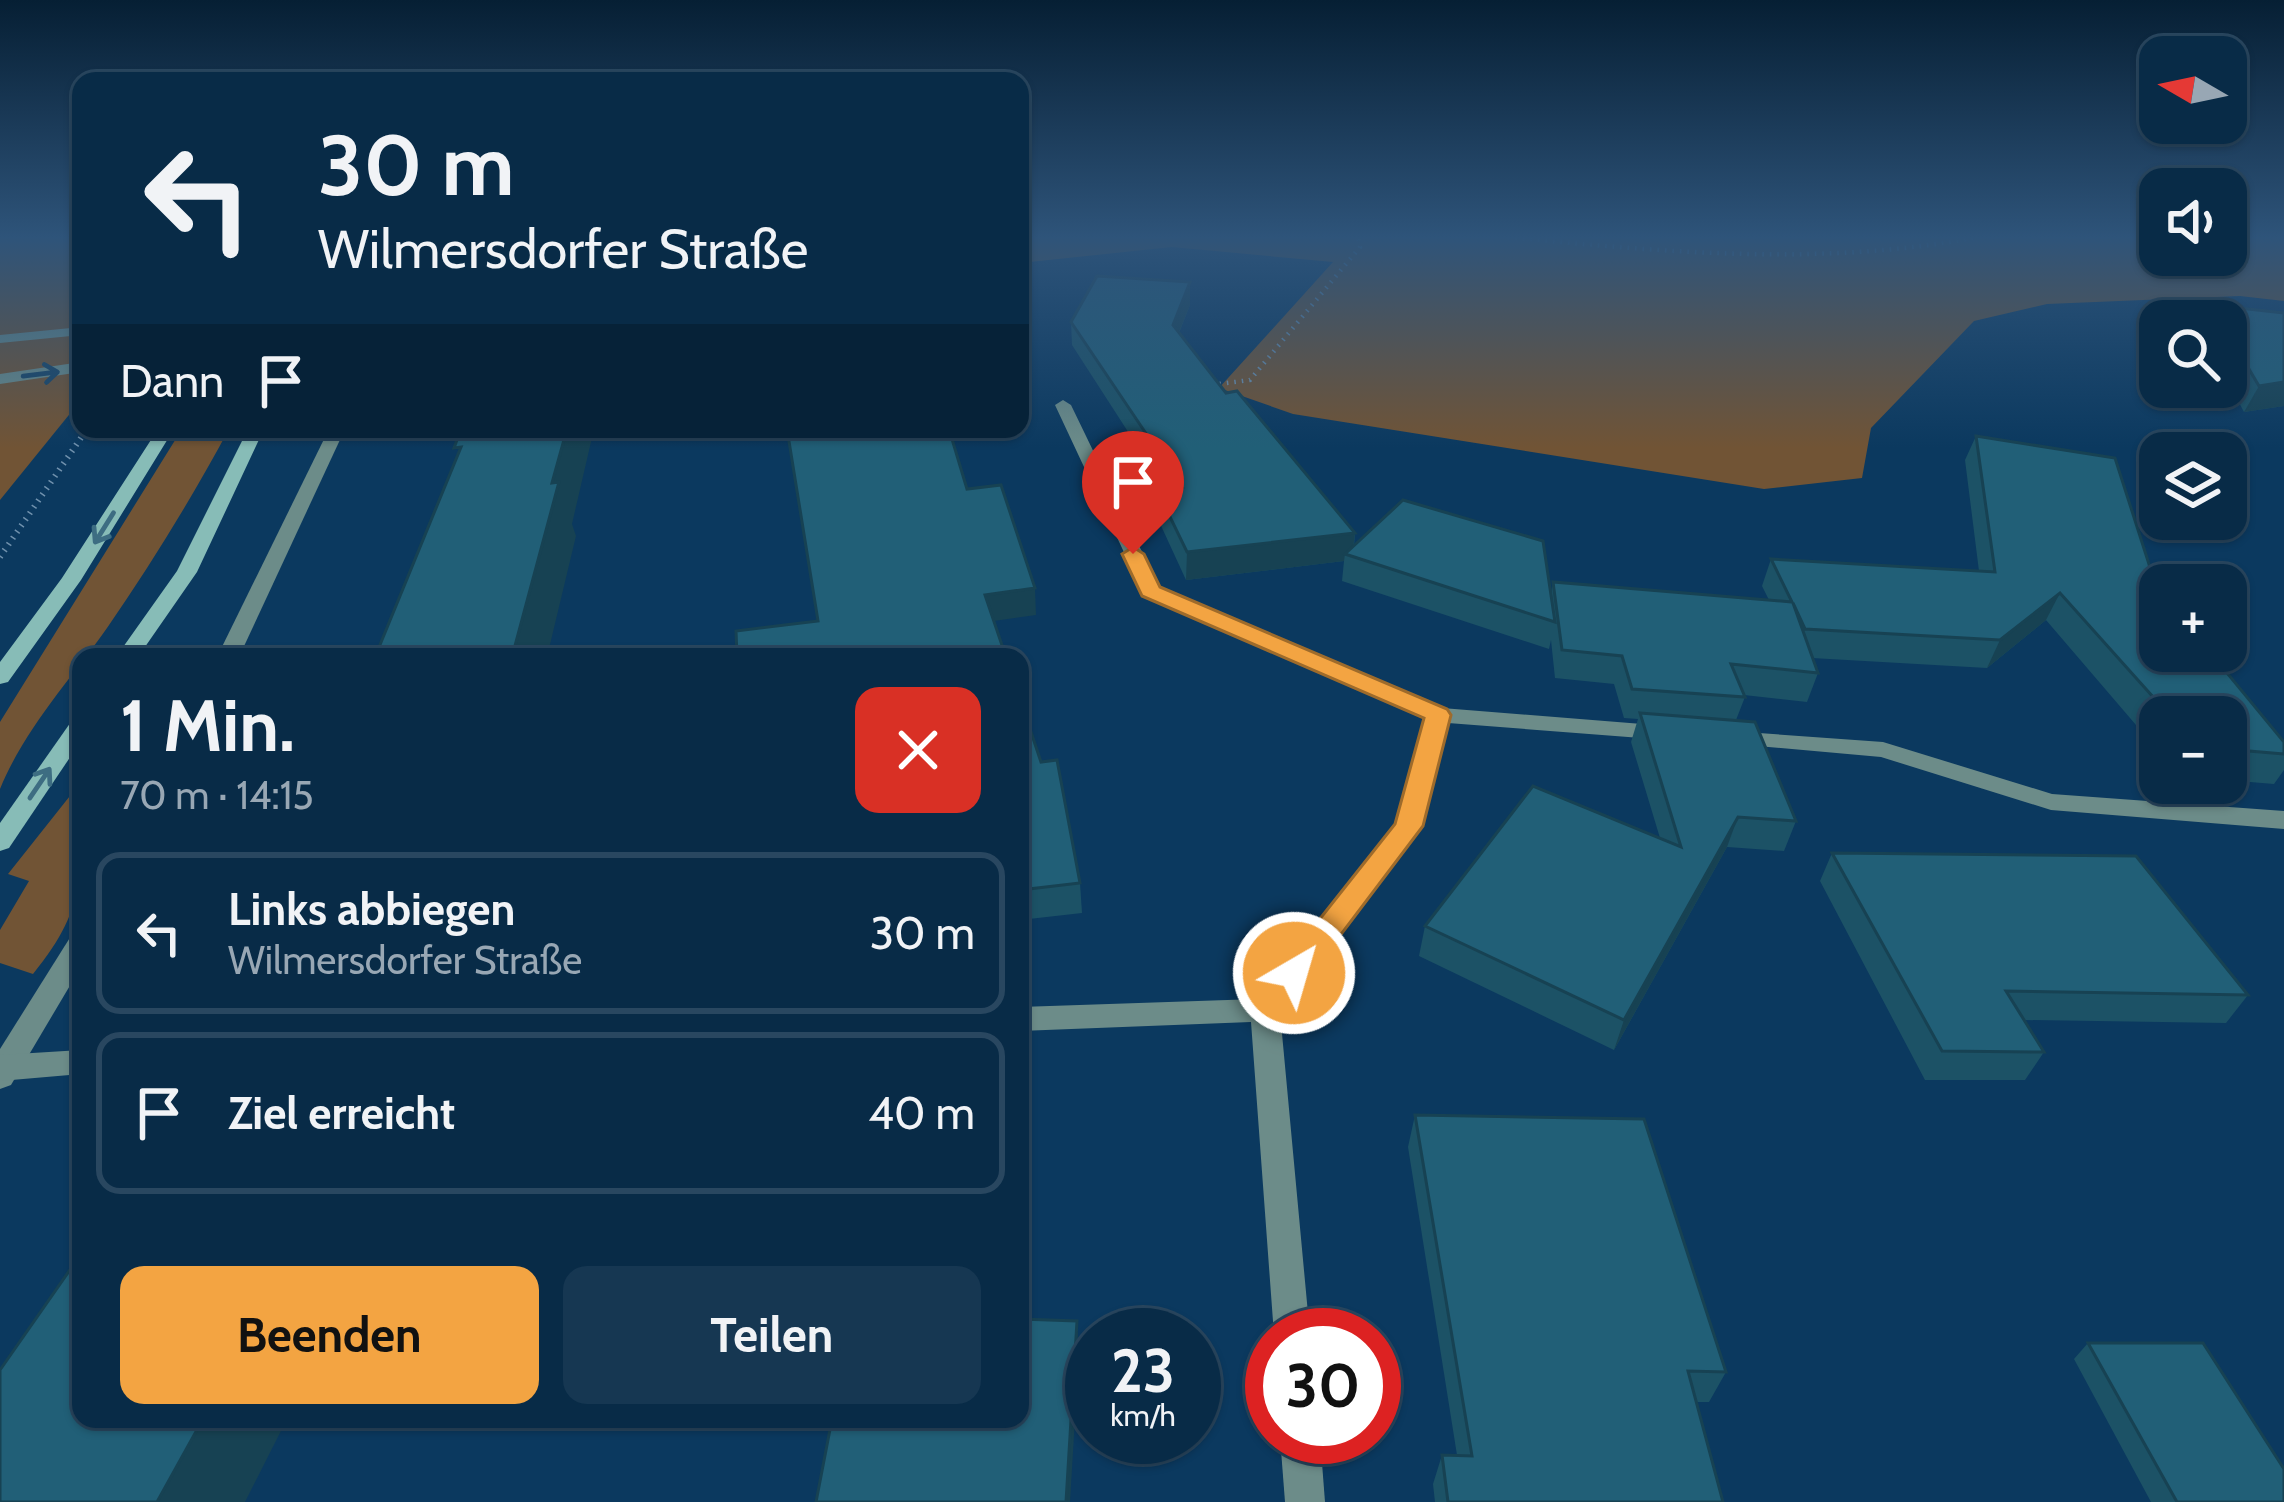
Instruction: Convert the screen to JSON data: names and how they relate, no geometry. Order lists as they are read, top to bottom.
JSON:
{
  "north": "left",
  "page": {
    "map_buttons": ["+", "−"],
    "turn": ["30 m", "Wilmersdorfer Straße"],
    "then": "Dann",
    "heading": ["1 Min.", "70 m · 14:15"],
    "list": [
      {
        "name": "Links abbiegen",
        "note": "Wilmersdorfer Straße",
        "value": "30 m"
      },
      {
        "name": "Ziel erreicht",
        "value": "40 m"
      }
    ],
    "buttons": ["Beenden", "Teilen"],
    "speed": "23 km/h",
    "limit": "30"
  }
}
